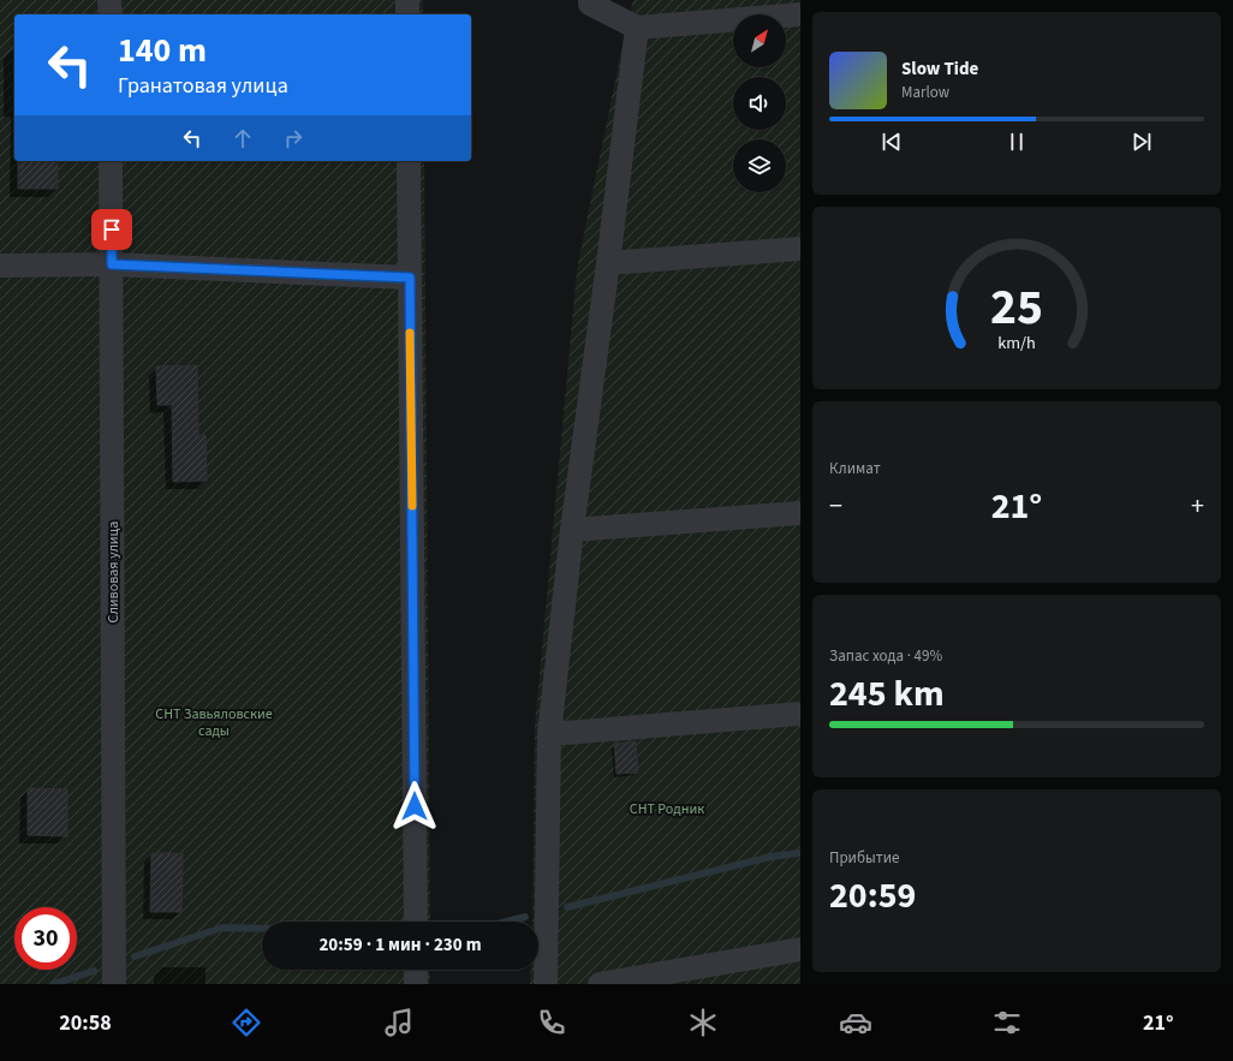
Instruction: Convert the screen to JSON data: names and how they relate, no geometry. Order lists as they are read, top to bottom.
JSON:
{
  "streets": {
    "street": ["Сливовая улица"]
  },
  "parks": ["СНТ Завьяловские сады", "СНТ Родник"],
  "north": "top right",
  "page": {
    "turn": ["140 m", "Гранатовая улица"],
    "song": ["Slow Tide", "Marlow"],
    "tile": [
      "Климат",
      ["Запас хода · 49%", "245 km"],
      ["Прибытие", "20:59"]
    ],
    "heat": ["−", "21°", "+"],
    "limit": "30",
    "trip": "20:59 · 1 мин · 230 m",
    "tabs": ["20:58", "21°"],
    "gauge": ["25", "km/h"]
  }
}
